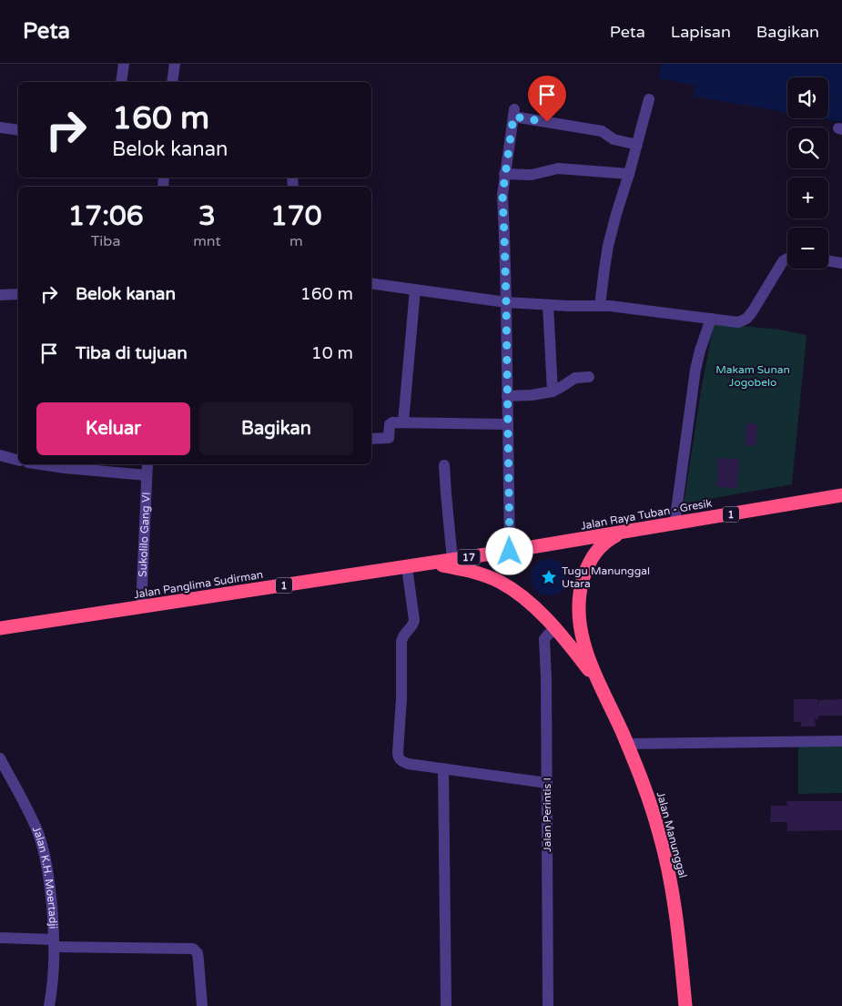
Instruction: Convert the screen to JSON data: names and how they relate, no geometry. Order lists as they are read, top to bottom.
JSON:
{
  "streets": {
    "highway": [
      "Jalan Raya Tuban - Gresik",
      "1",
      "17",
      "Jalan Panglima Sudirman",
      "Jalan Manunggal"
    ],
    "street": ["Sukolilo Gang VI", "Jalan Perintis I", "Jalan K.H. Moertadji"]
  },
  "crossings": [
    ["Jalan Raya Tuban - Gresik", "Jalan Panglima Sudirman"],
    ["Jalan Raya Tuban - Gresik", "Jalan Manunggal"],
    ["Sukolilo Gang VI", "Jalan Panglima Sudirman"],
    ["Jalan Panglima Sudirman", "Jalan Manunggal"],
    ["Jalan Perintis I", "Jalan Manunggal"]
  ],
  "parks": ["Makam Sunan Jogobelo"],
  "places": {
    "place": ["Tugu Manunggal Utara"]
  },
  "page": {
    "header": "Peta",
    "nav": ["Peta", "Lapisan", "Bagikan"],
    "map_buttons": ["+", "−"],
    "turn": ["160 m", "Belok kanan"],
    "eta": [
      "17:06",
      "Tiba",
      "3",
      "mnt",
      "170",
      "m"
    ],
    "list": [
      {
        "name": "Belok kanan",
        "value": "160 m"
      },
      {
        "name": "Tiba di tujuan",
        "value": "10 m"
      }
    ],
    "buttons": ["Keluar", "Bagikan"]
  }
}
